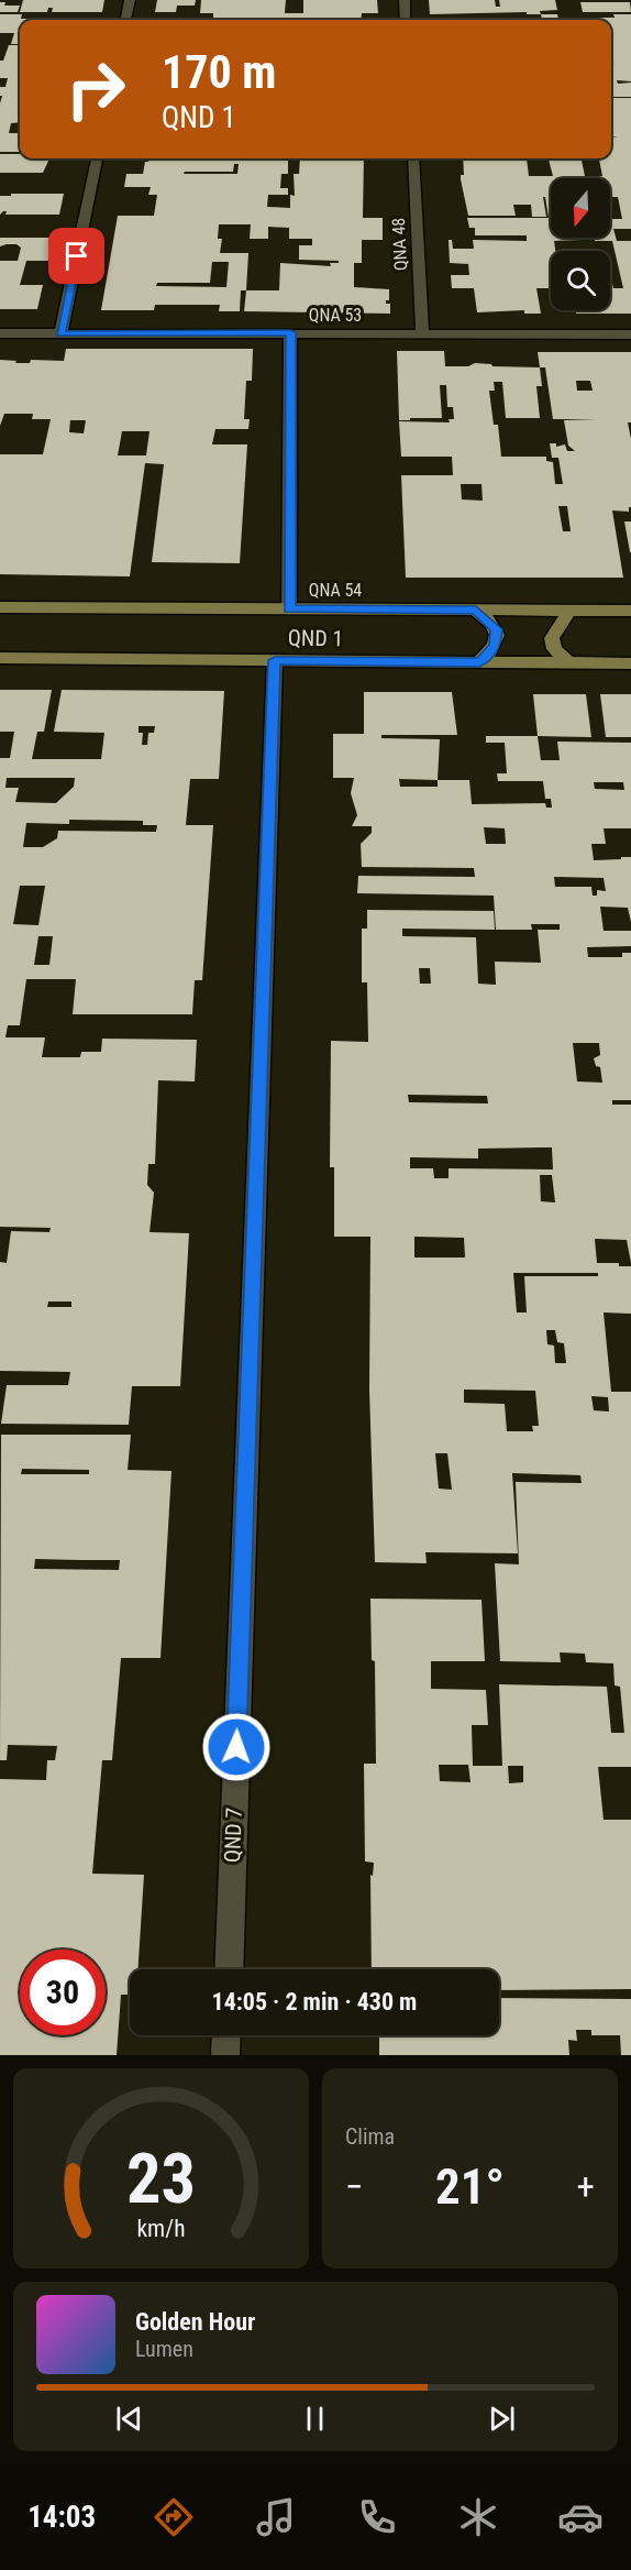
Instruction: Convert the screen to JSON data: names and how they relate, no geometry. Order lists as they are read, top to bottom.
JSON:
{
  "streets": {
    "main road": ["QNA 54", "QND 1"],
    "street": ["QNA 48", "QNA 53", "QND 7"]
  },
  "crossings": [
    ["QNA 48", "QNA 53"],
    ["QND 1", "QND 7"]
  ],
  "north": "bottom",
  "page": {
    "turn": ["170 m", "QND 1"],
    "limit": "30",
    "trip": "14:05 · 2 min · 430 m",
    "tile": "Clima",
    "heat": ["−", "21°", "+"],
    "song": ["Golden Hour", "Lumen"],
    "tabs": "14:03",
    "gauge": ["23", "km/h"]
  }
}
